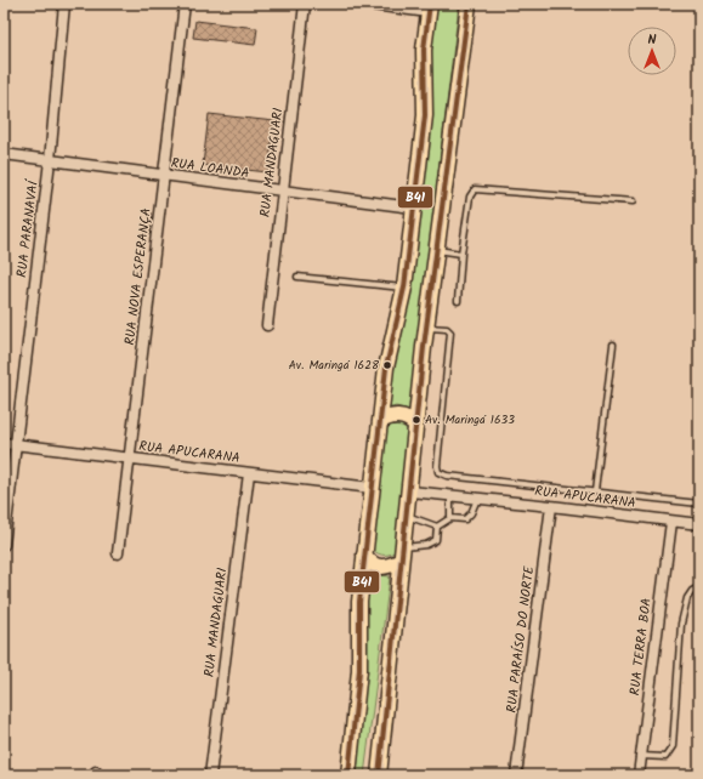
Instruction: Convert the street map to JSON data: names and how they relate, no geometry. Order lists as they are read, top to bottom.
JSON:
{
  "streets": {
    "street": [
      "RUA MANDAGUARI",
      "RUA LOANDA",
      "RUA PARANAVAÍ",
      "RUA NOVA ESPERANÇA",
      "RUA APUCARANA",
      "RUA PARAÍSO DO NORTE",
      "RUA TERRA BOA"
    ]
  },
  "crossings": [
    ["RUA MANDAGUARI", "RUA LOANDA"],
    ["RUA MANDAGUARI", "RUA APUCARANA"],
    ["RUA LOANDA", "RUA PARANAVAÍ"],
    ["RUA LOANDA", "RUA NOVA ESPERANÇA"],
    ["RUA PARANAVAÍ", "RUA APUCARANA"],
    ["RUA NOVA ESPERANÇA", "RUA APUCARANA"],
    ["RUA APUCARANA", "RUA PARAÍSO DO NORTE"],
    ["RUA APUCARANA", "RUA TERRA BOA"]
  ],
  "places": ["Av. Maringá 1628", "Av. Maringá 1633"],
  "lines": ["transit line B41"],
  "north": "top"
}
